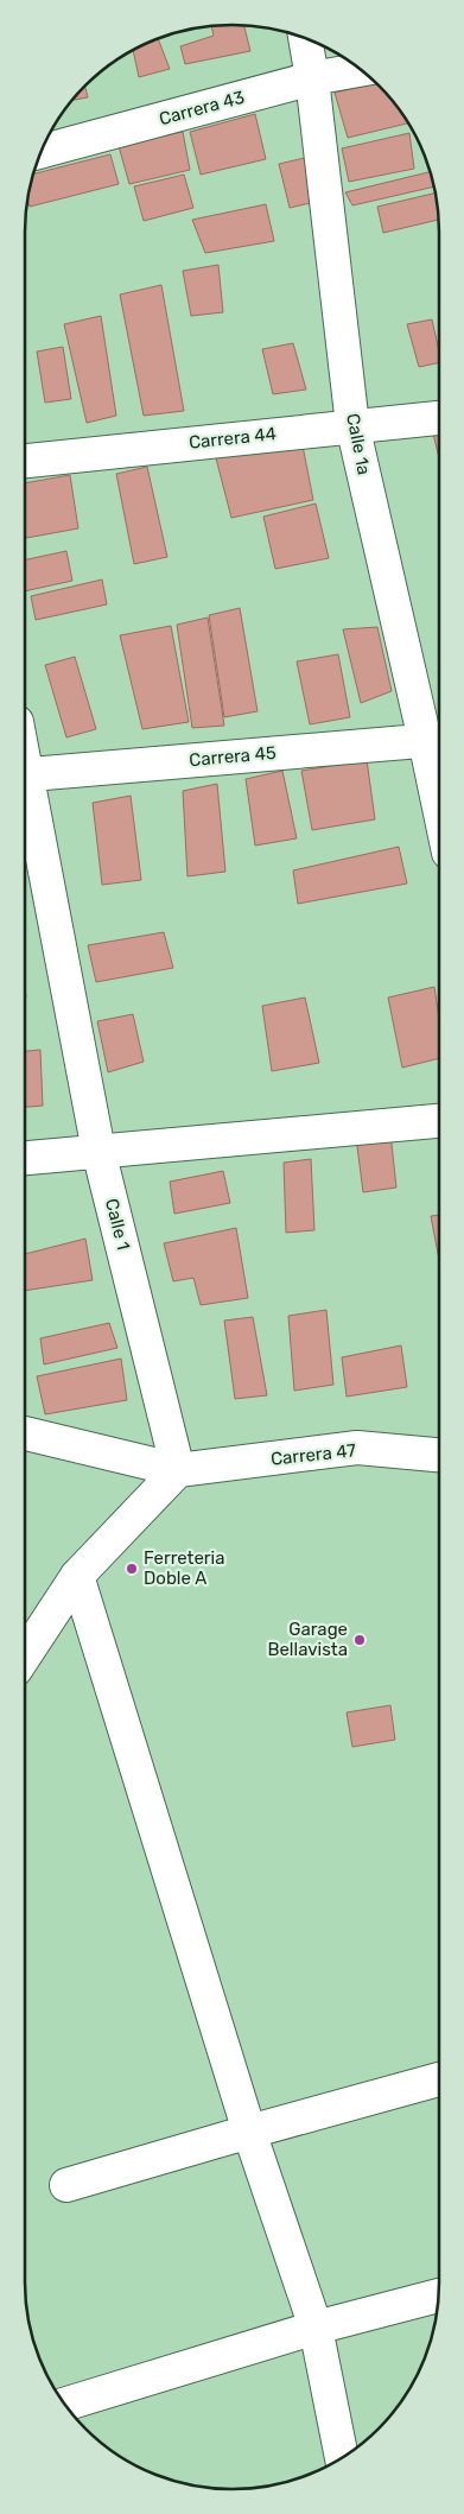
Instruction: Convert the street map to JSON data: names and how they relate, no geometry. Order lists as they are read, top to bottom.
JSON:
{
  "streets": {
    "street": [
      "Carrera 43",
      "Carrera 44",
      "Calle 1a",
      "Carrera 45",
      "Calle 1",
      "Carrera 47"
    ]
  },
  "crossings": [
    ["Carrera 43", "Calle 1a"],
    ["Carrera 44", "Calle 1a"],
    ["Calle 1a", "Carrera 45"],
    ["Calle 1", "Carrera 47"]
  ],
  "places": ["Ferreteria Doble A", "Garage Bellavista"]
}
